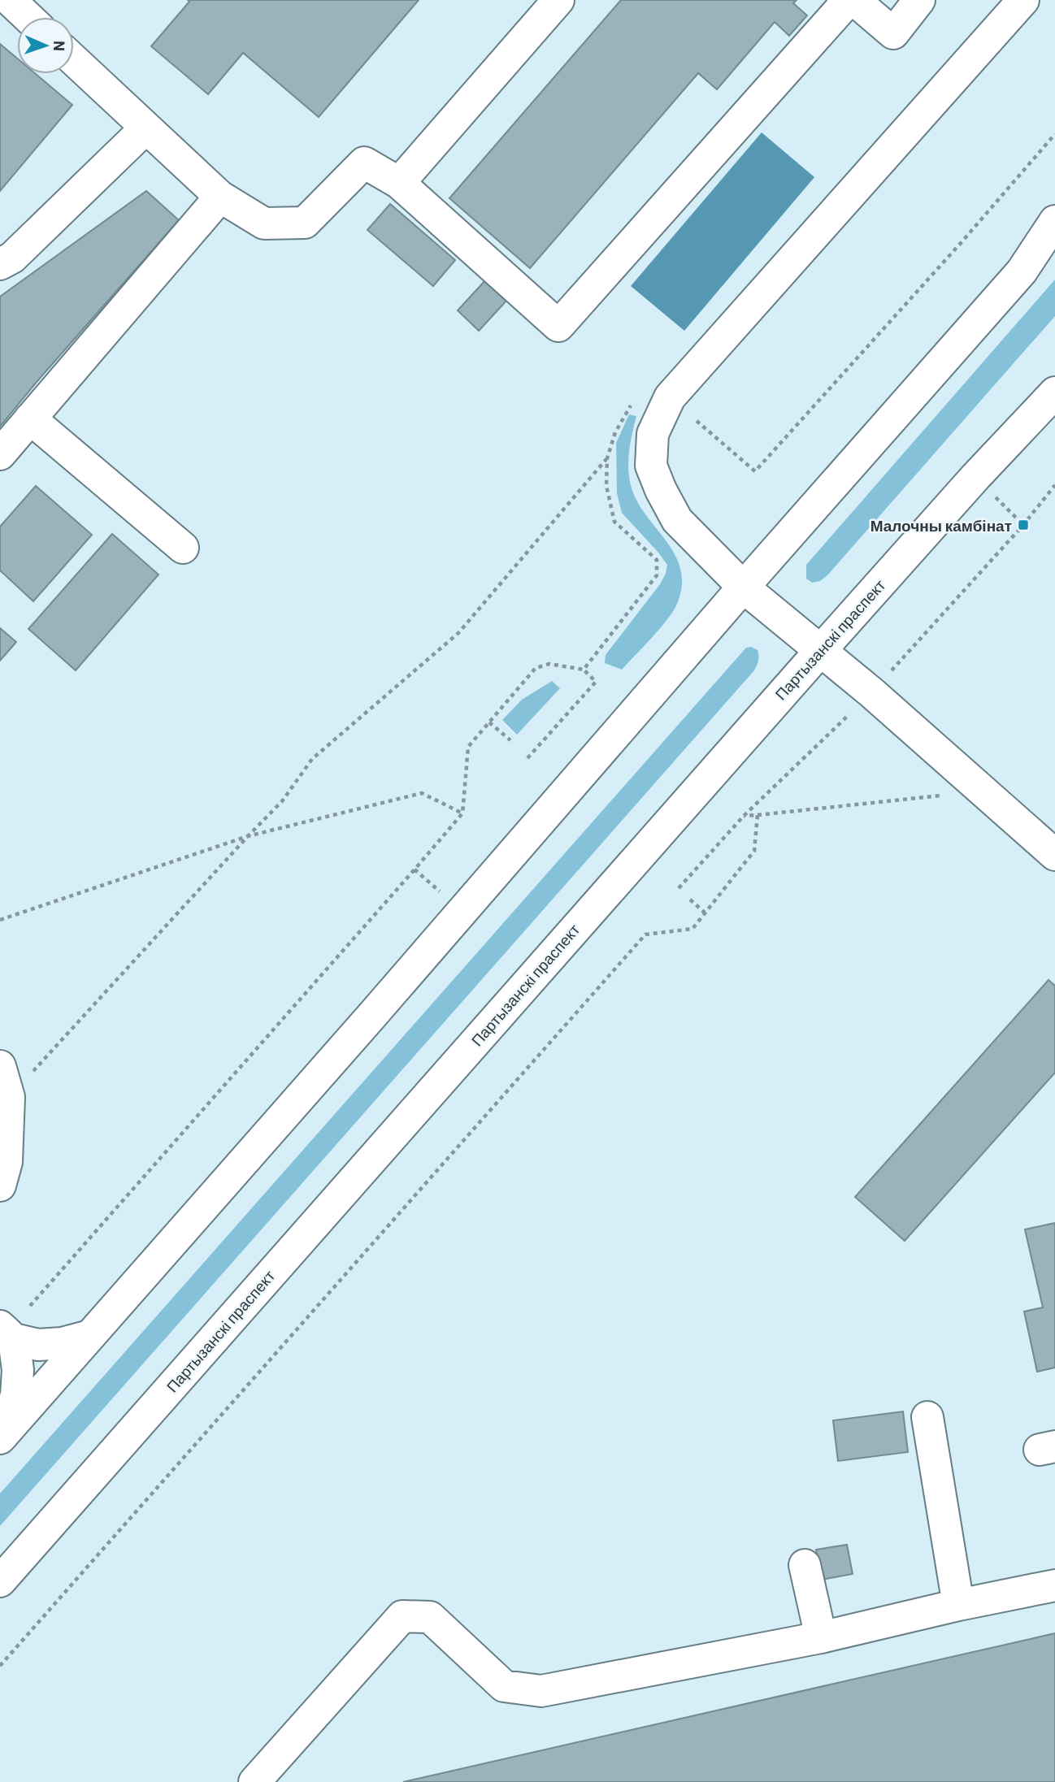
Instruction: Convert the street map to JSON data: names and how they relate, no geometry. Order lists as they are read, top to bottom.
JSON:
{
  "streets": {
    "main road": ["Партызанскі праспект"]
  },
  "places": {
    "transit": ["Малочны камбінат"]
  },
  "north": "right"
}
